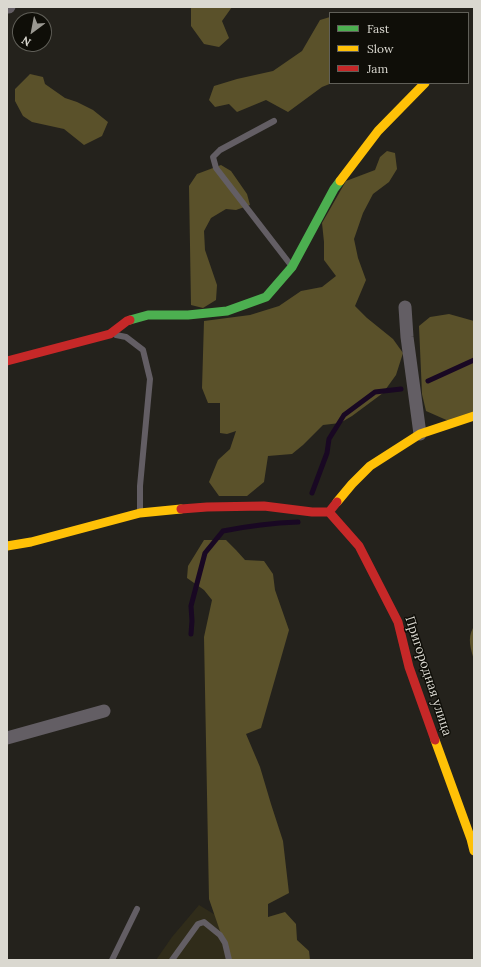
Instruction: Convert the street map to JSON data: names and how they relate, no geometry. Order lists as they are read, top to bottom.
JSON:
{
  "streets": {
    "street": ["Пригородная улица"]
  },
  "legend": ["Fast", "Slow", "Jam"],
  "north": "bottom left"
}
